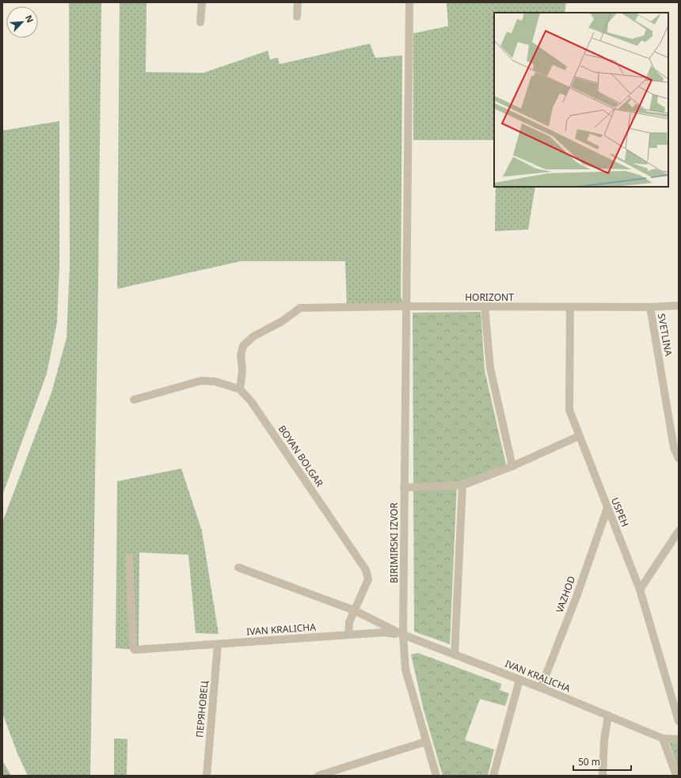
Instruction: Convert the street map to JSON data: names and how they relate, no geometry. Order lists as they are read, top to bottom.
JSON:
{
  "streets": {
    "street": [
      "HORIZONT",
      "SVETLINA",
      "BOYAN BOLGAR",
      "USPEH",
      "BIRIMIRSKI IZVOR",
      "VAZHOD",
      "IVAN KRALICHA",
      "ПЕРЯНОВЕЦ"
    ]
  },
  "crossings": [
    ["HORIZONT", "SVETLINA"],
    ["HORIZONT", "BOYAN BOLGAR"],
    ["HORIZONT", "USPEH"],
    ["HORIZONT", "BIRIMIRSKI IZVOR"],
    ["BOYAN BOLGAR", "IVAN KRALICHA"],
    ["USPEH", "VAZHOD"],
    ["BIRIMIRSKI IZVOR", "IVAN KRALICHA"],
    ["VAZHOD", "IVAN KRALICHA"],
    ["IVAN KRALICHA", "ПЕРЯНОВЕЦ"]
  ],
  "scale_bar": "50 m",
  "north": "top right"
}
